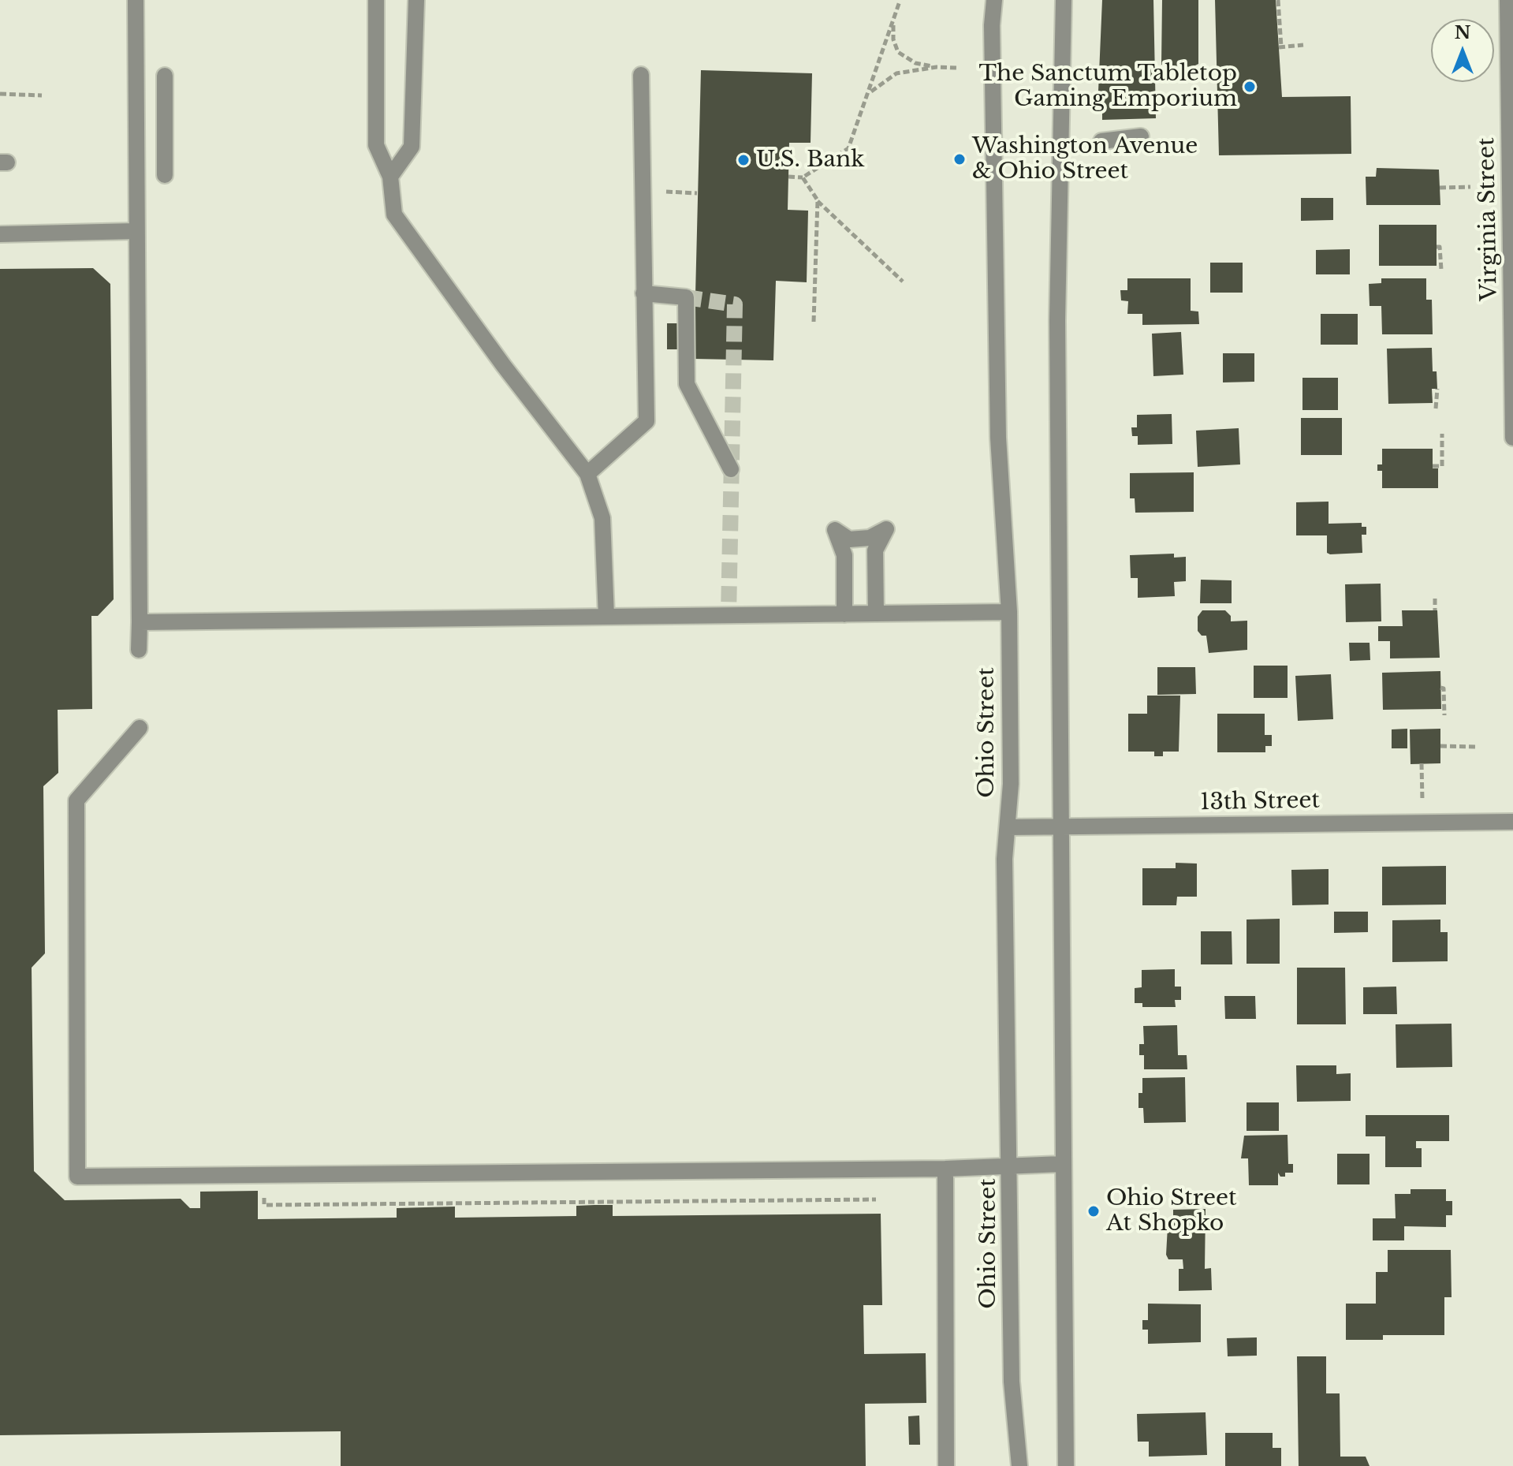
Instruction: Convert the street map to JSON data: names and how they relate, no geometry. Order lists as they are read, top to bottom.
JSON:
{
  "streets": {
    "street": ["Virginia Street", "Ohio Street", "13th Street"]
  },
  "crossings": [
    ["Ohio Street", "13th Street"]
  ],
  "places": [
    "The Sanctum Tabletop Gaming Emporium",
    "Washington Avenue & Ohio Street",
    "U.S. Bank",
    "Ohio Street At Shopko"
  ],
  "north": "top"
}
